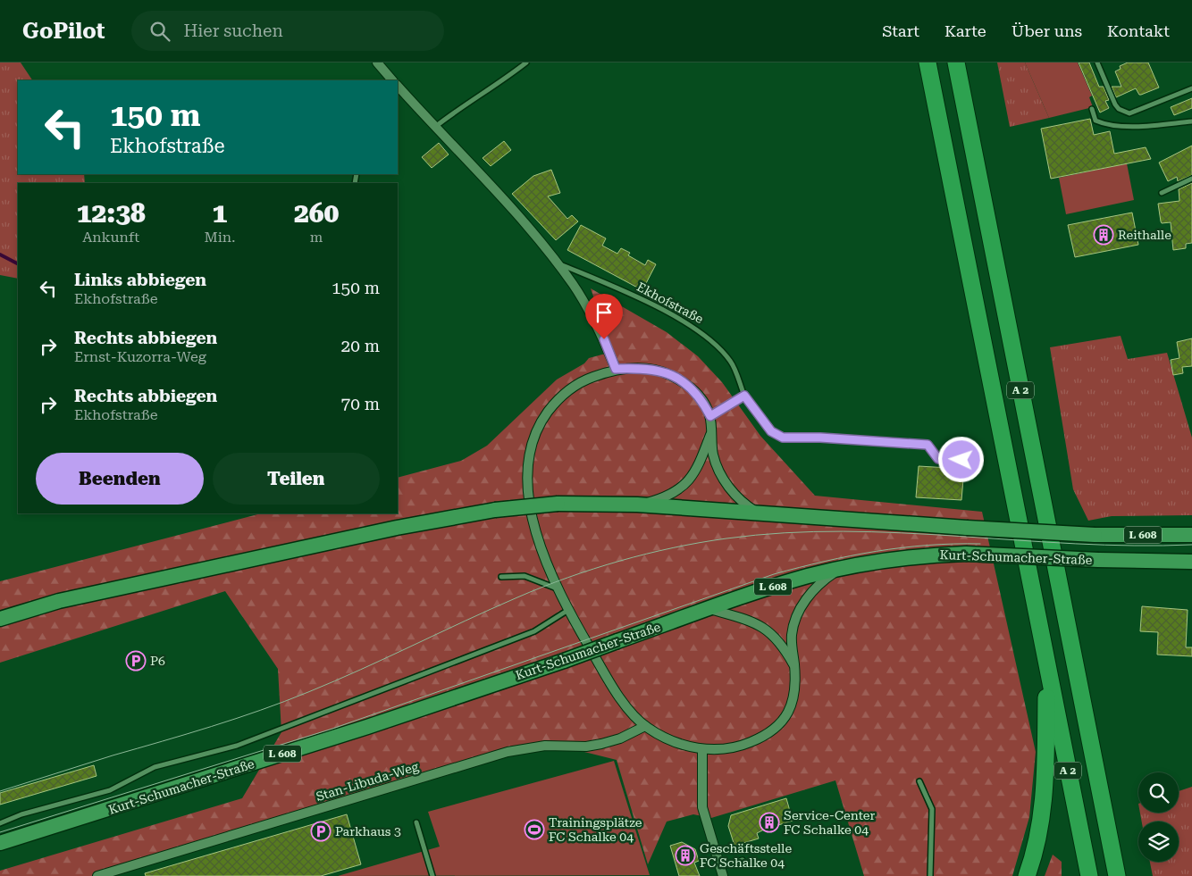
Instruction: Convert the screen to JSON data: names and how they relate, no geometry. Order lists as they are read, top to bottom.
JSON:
{
  "streets": {
    "highway": ["A 2"],
    "main road": ["L 608", "Kurt-Schumacher-Straße"],
    "street": ["Ekhofstraße", "Stan-Libuda-Weg"]
  },
  "places": {
    "building": ["Reithalle", "Service-Center FC Schalke 04", "Geschäftsstelle FC Schalke 04"],
    "parking": ["P6", "Parkhaus 3"],
    "sports": ["Trainingsplätze FC Schalke 04"]
  },
  "page": {
    "header": "GoPilot",
    "search": "Hier suchen",
    "nav": [
      "Start",
      "Karte",
      "Über uns",
      "Kontakt"
    ],
    "turn": ["150 m", "Ekhofstraße"],
    "eta": [
      "12:38",
      "Ankunft",
      "1",
      "Min.",
      "260",
      "m"
    ],
    "list": [
      {
        "name": "Links abbiegen",
        "note": "Ekhofstraße",
        "value": "150 m"
      },
      {
        "name": "Rechts abbiegen",
        "note": "Ernst-Kuzorra-Weg",
        "value": "20 m"
      },
      {
        "name": "Rechts abbiegen",
        "note": "Ekhofstraße",
        "value": "70 m"
      }
    ],
    "buttons": ["Beenden", "Teilen"]
  }
}
